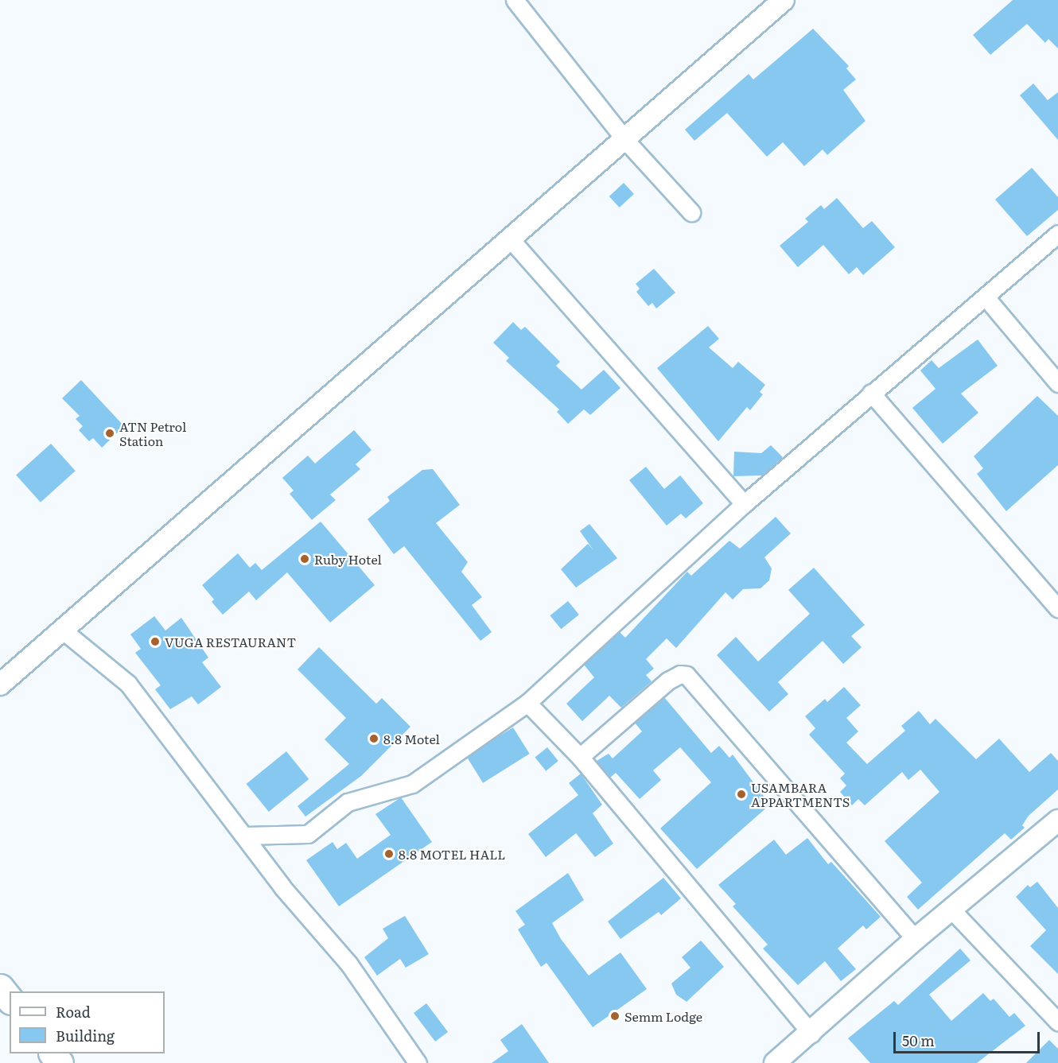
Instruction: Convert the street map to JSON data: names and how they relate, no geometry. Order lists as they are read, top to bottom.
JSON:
{
  "places": [
    "ATN Petrol Station",
    "Ruby Hotel",
    "VUGA RESTAURANT",
    "8.8 Motel",
    "USAMBARA APPARTMENTS",
    "8.8 MOTEL HALL",
    "Semm Lodge"
  ],
  "legend": ["Road", "Building"],
  "scale_bar": "50 m"
}
